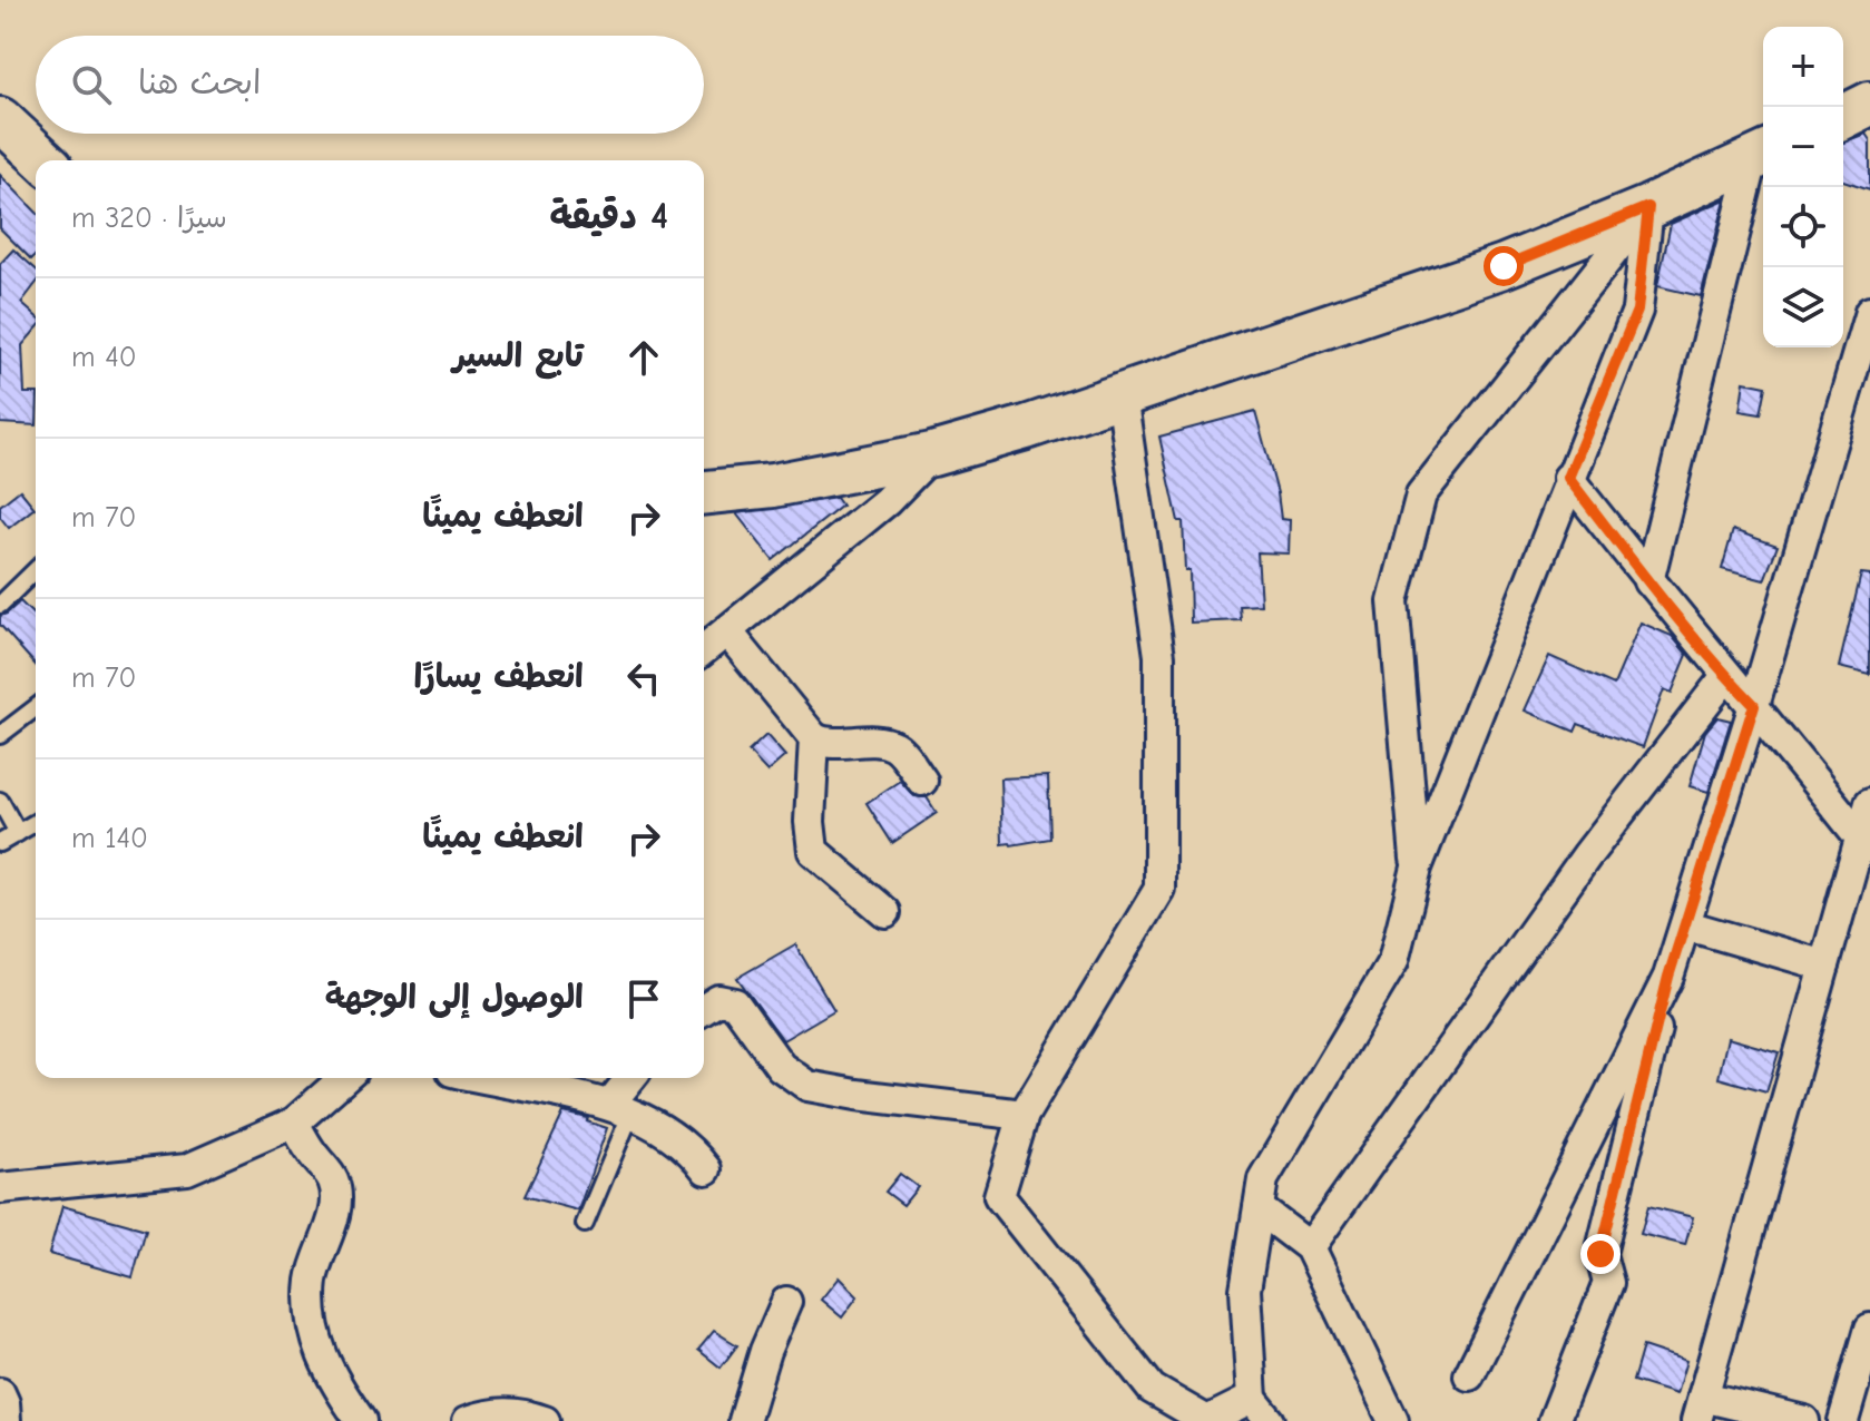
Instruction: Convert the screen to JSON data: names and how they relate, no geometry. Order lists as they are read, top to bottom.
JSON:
{
  "page": {
    "map_buttons": ["+", "−"],
    "search": "ابحث هنا",
    "heading": ["4 دقيقة", "سيرًا · 320 m"],
    "list": [
      ["تابع السير", "40 m"],
      ["انعطف يمينًا", "70 m"],
      ["انعطف يسارًا", "70 m"],
      ["انعطف يمينًا", "140 m"],
      "الوصول إلى الوجهة"
    ]
  }
}
